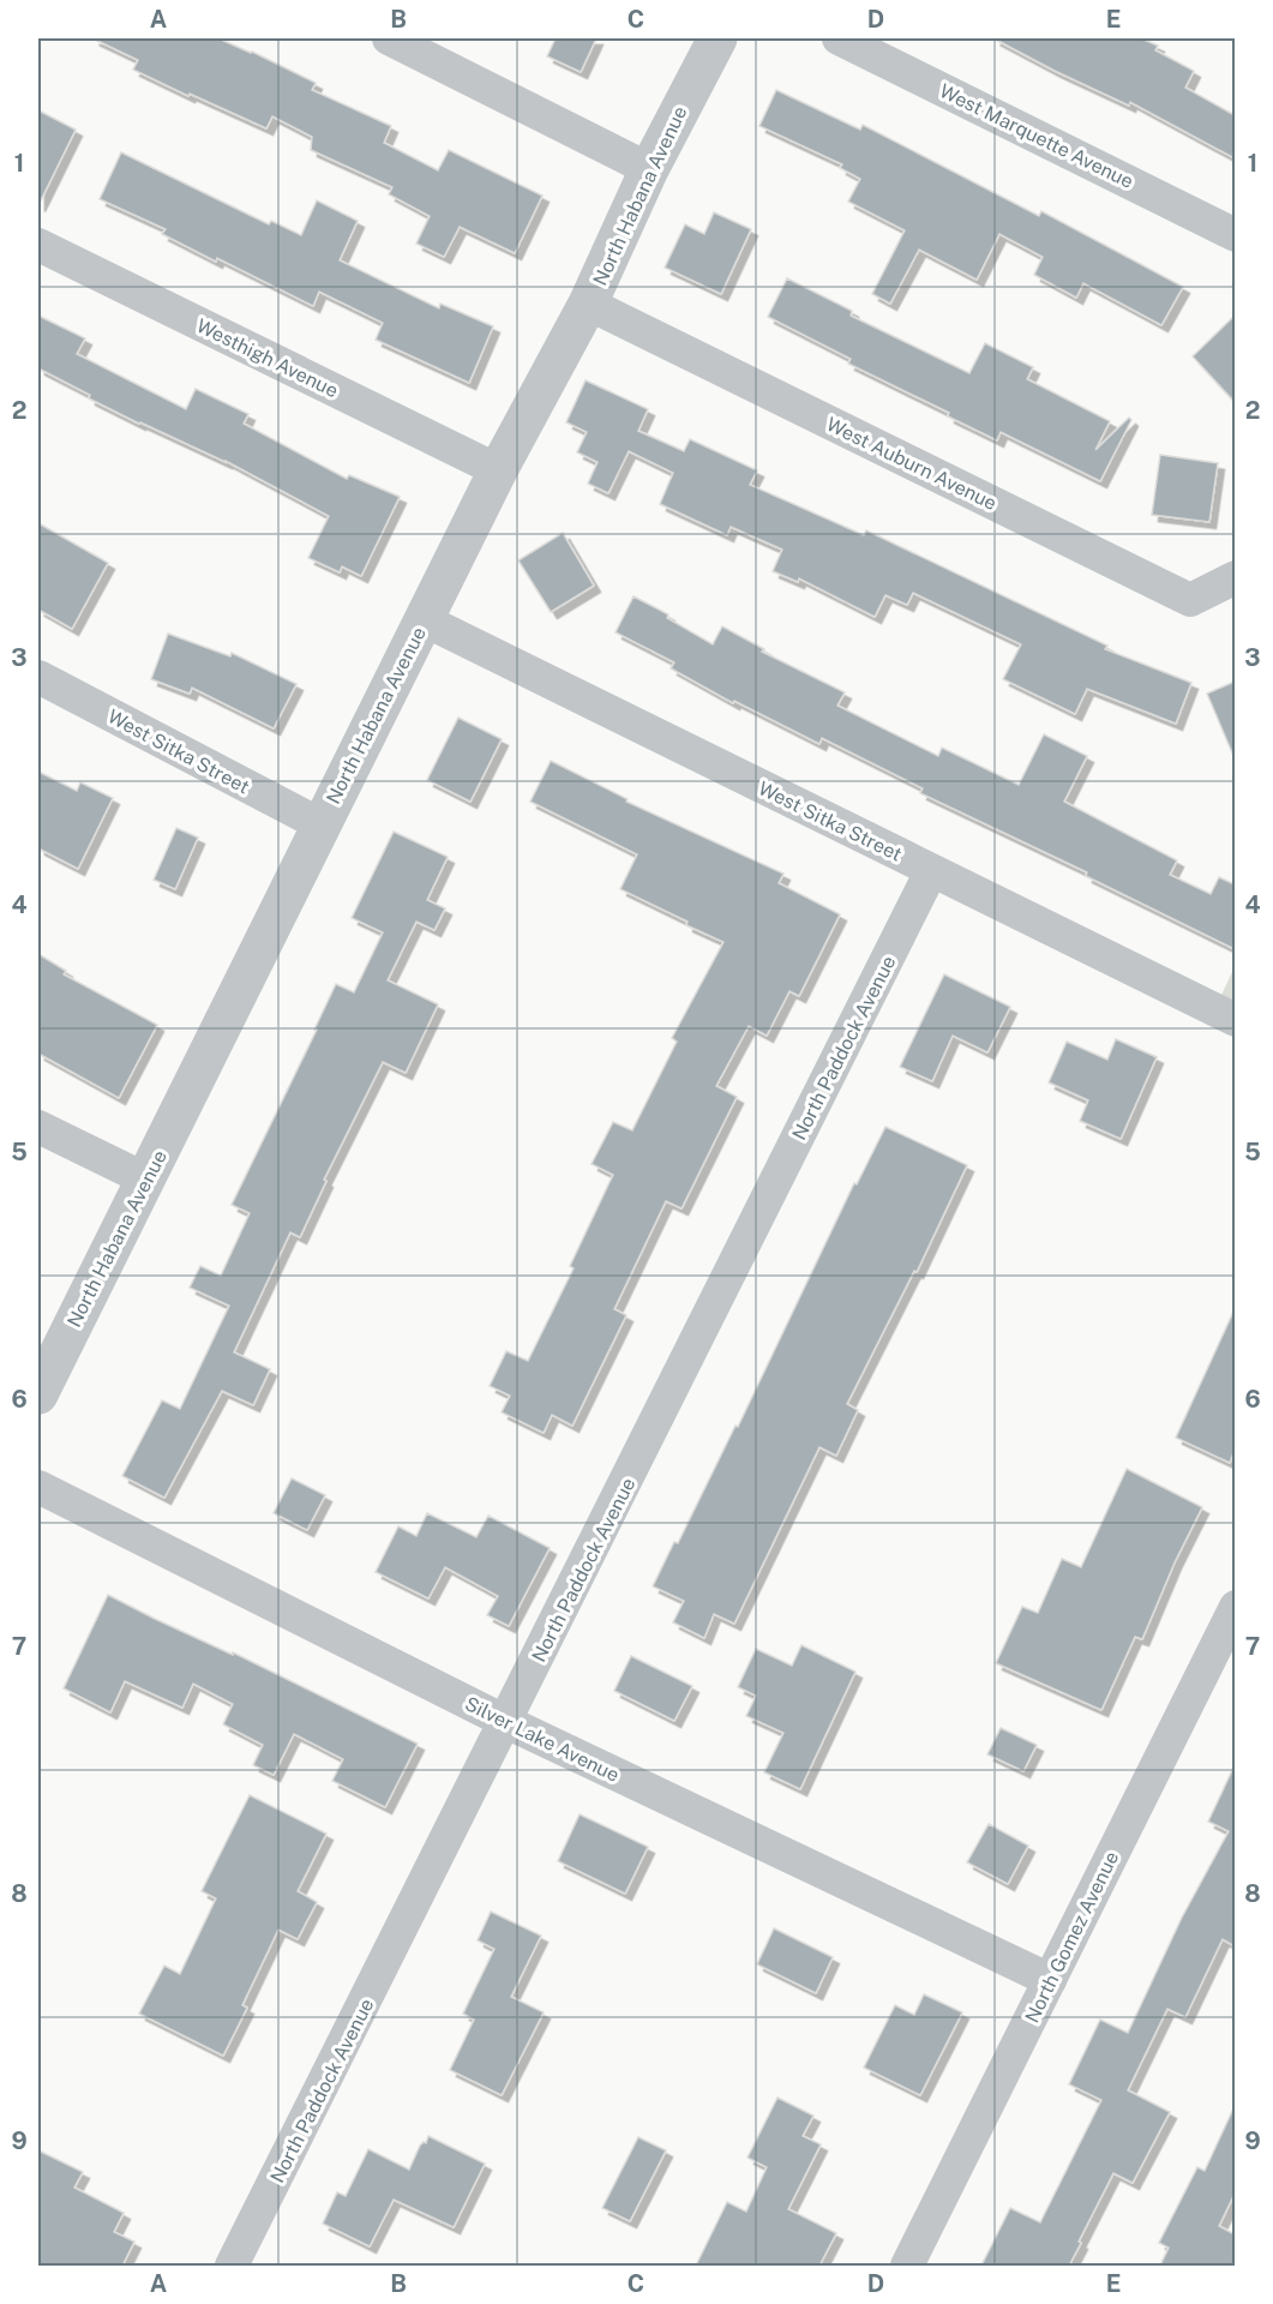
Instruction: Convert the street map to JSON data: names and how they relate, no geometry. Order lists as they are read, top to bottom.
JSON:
{
  "streets": {
    "street": [
      "West Marquette Avenue",
      "North Habana Avenue",
      "Westhigh Avenue",
      "West Auburn Avenue",
      "West Sitka Street",
      "North Paddock Avenue",
      "Silver Lake Avenue",
      "North Gomez Avenue"
    ]
  },
  "crossings": [
    ["North Habana Avenue", "Westhigh Avenue"],
    ["North Habana Avenue", "West Auburn Avenue"],
    ["North Habana Avenue", "West Sitka Street"],
    ["West Sitka Street", "North Paddock Avenue"],
    ["North Paddock Avenue", "Silver Lake Avenue"],
    ["Silver Lake Avenue", "North Gomez Avenue"]
  ],
  "grid": {
    "columns": [
      "A",
      "B",
      "C",
      "D",
      "E"
    ],
    "rows": [
      "1",
      "2",
      "3",
      "4",
      "5",
      "6",
      "7",
      "8",
      "9"
    ]
  }
}
